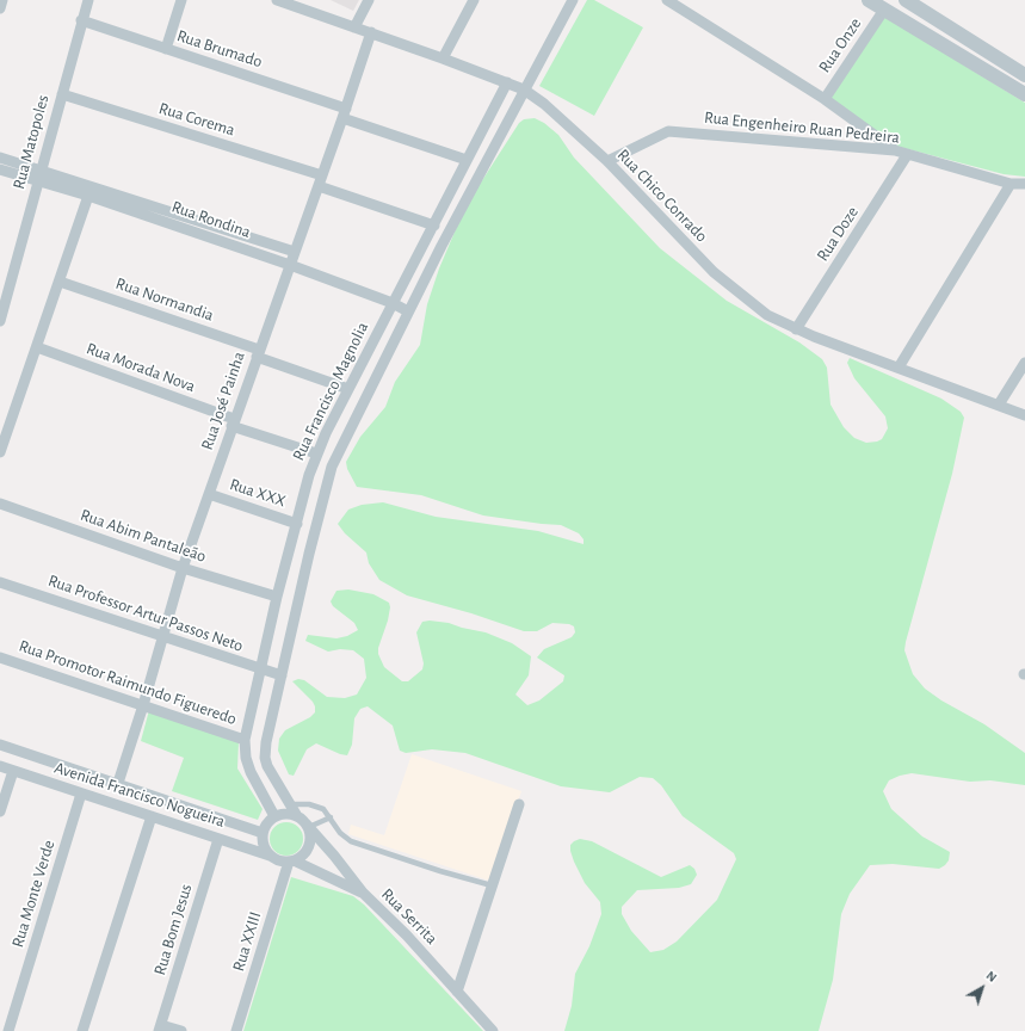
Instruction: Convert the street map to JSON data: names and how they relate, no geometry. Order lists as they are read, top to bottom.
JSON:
{
  "streets": {
    "street": [
      "Rua Onze",
      "Rua Brumado",
      "Rua Corema",
      "Rua Engenheiro Ruan Pedreira",
      "Rua Matopoles",
      "Rua Chico Conrado",
      "Rua Rondina",
      "Rua Doze",
      "Rua Normandia",
      "Rua Morada Nova",
      "Rua Francisco Magnolia",
      "Rua José Painha",
      "Rua XXX",
      "Rua Abim Pantaleão",
      "Rua Professor Artur Passos Neto",
      "Rua Promotor Raimundo Figueredo",
      "Avenida Francisco Nogueira",
      "Rua Monte Verde",
      "Rua Serrita",
      "Rua Bom Jesus",
      "Rua XXIII"
    ]
  },
  "crossings": [
    ["Rua Brumado", "Rua Matopoles"],
    ["Rua Brumado", "Rua Francisco Magnolia"],
    ["Rua Brumado", "Rua José Painha"],
    ["Rua Corema", "Rua Matopoles"],
    ["Rua Corema", "Rua Francisco Magnolia"],
    ["Rua Corema", "Rua José Painha"],
    ["Rua Engenheiro Ruan Pedreira", "Rua Chico Conrado"],
    ["Rua Engenheiro Ruan Pedreira", "Rua Doze"],
    ["Rua Matopoles", "Rua Rondina"],
    ["Rua Chico Conrado", "Rua Doze"],
    ["Rua Chico Conrado", "Rua Francisco Magnolia"],
    ["Rua Chico Conrado", "Rua José Painha"],
    ["Rua Rondina", "Rua Francisco Magnolia"],
    ["Rua Rondina", "Rua José Painha"],
    ["Rua Normandia", "Rua Francisco Magnolia"],
    ["Rua Normandia", "Rua José Painha"],
    ["Rua Morada Nova", "Rua Francisco Magnolia"],
    ["Rua Morada Nova", "Rua José Painha"],
    ["Rua Francisco Magnolia", "Rua XXX"],
    ["Rua Francisco Magnolia", "Rua Abim Pantaleão"],
    ["Rua Francisco Magnolia", "Rua Professor Artur Passos Neto"],
    ["Rua Francisco Magnolia", "Rua Promotor Raimundo Figueredo"],
    ["Rua Francisco Magnolia", "Avenida Francisco Nogueira"],
    ["Rua Francisco Magnolia", "Rua Serrita"],
    ["Rua Francisco Magnolia", "Rua XXIII"],
    ["Rua José Painha", "Rua XXX"],
    ["Rua José Painha", "Rua Abim Pantaleão"],
    ["Rua José Painha", "Rua Professor Artur Passos Neto"],
    ["Rua José Painha", "Rua Promotor Raimundo Figueredo"],
    ["Avenida Francisco Nogueira", "Rua Monte Verde"],
    ["Avenida Francisco Nogueira", "Rua Serrita"],
    ["Avenida Francisco Nogueira", "Rua Bom Jesus"],
    ["Avenida Francisco Nogueira", "Rua XXIII"],
    ["Rua Serrita", "Rua XXIII"]
  ],
  "north": "top right"
}
